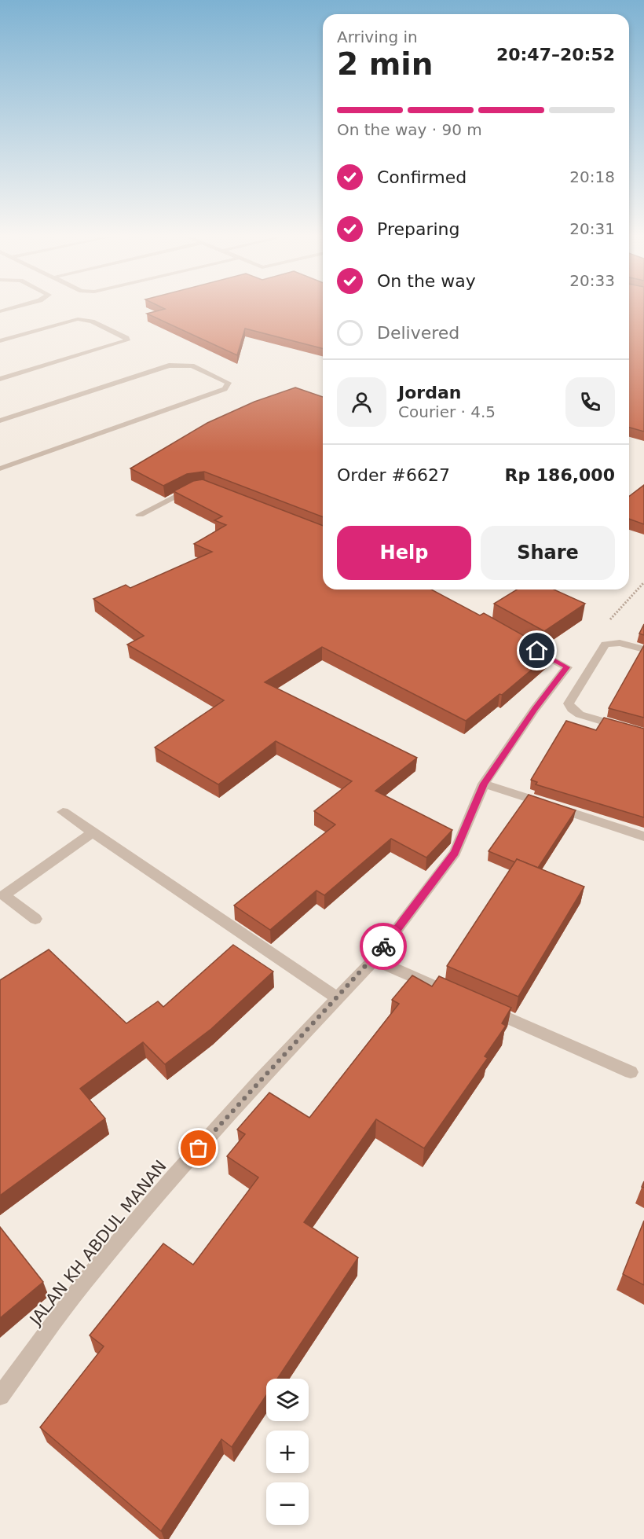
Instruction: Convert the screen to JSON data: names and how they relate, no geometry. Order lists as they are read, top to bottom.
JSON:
{
  "streets": {
    "street": ["JALAN KH ABDUL MANAN"]
  },
  "page": {
    "heading": ["2 min", "Arriving in", "20:47–20:52"],
    "panel": [
      "Jordan",
      "Courier · 4.5",
      "Order #6627",
      "Rp 186,000"
    ],
    "bar": "On the way · 90 m",
    "list": [
      ["Confirmed", "20:18"],
      ["Preparing", "20:31"],
      ["On the way", "20:33"],
      "Delivered"
    ],
    "buttons": ["Help", "Share"],
    "map_buttons": ["+", "−"]
  }
}
